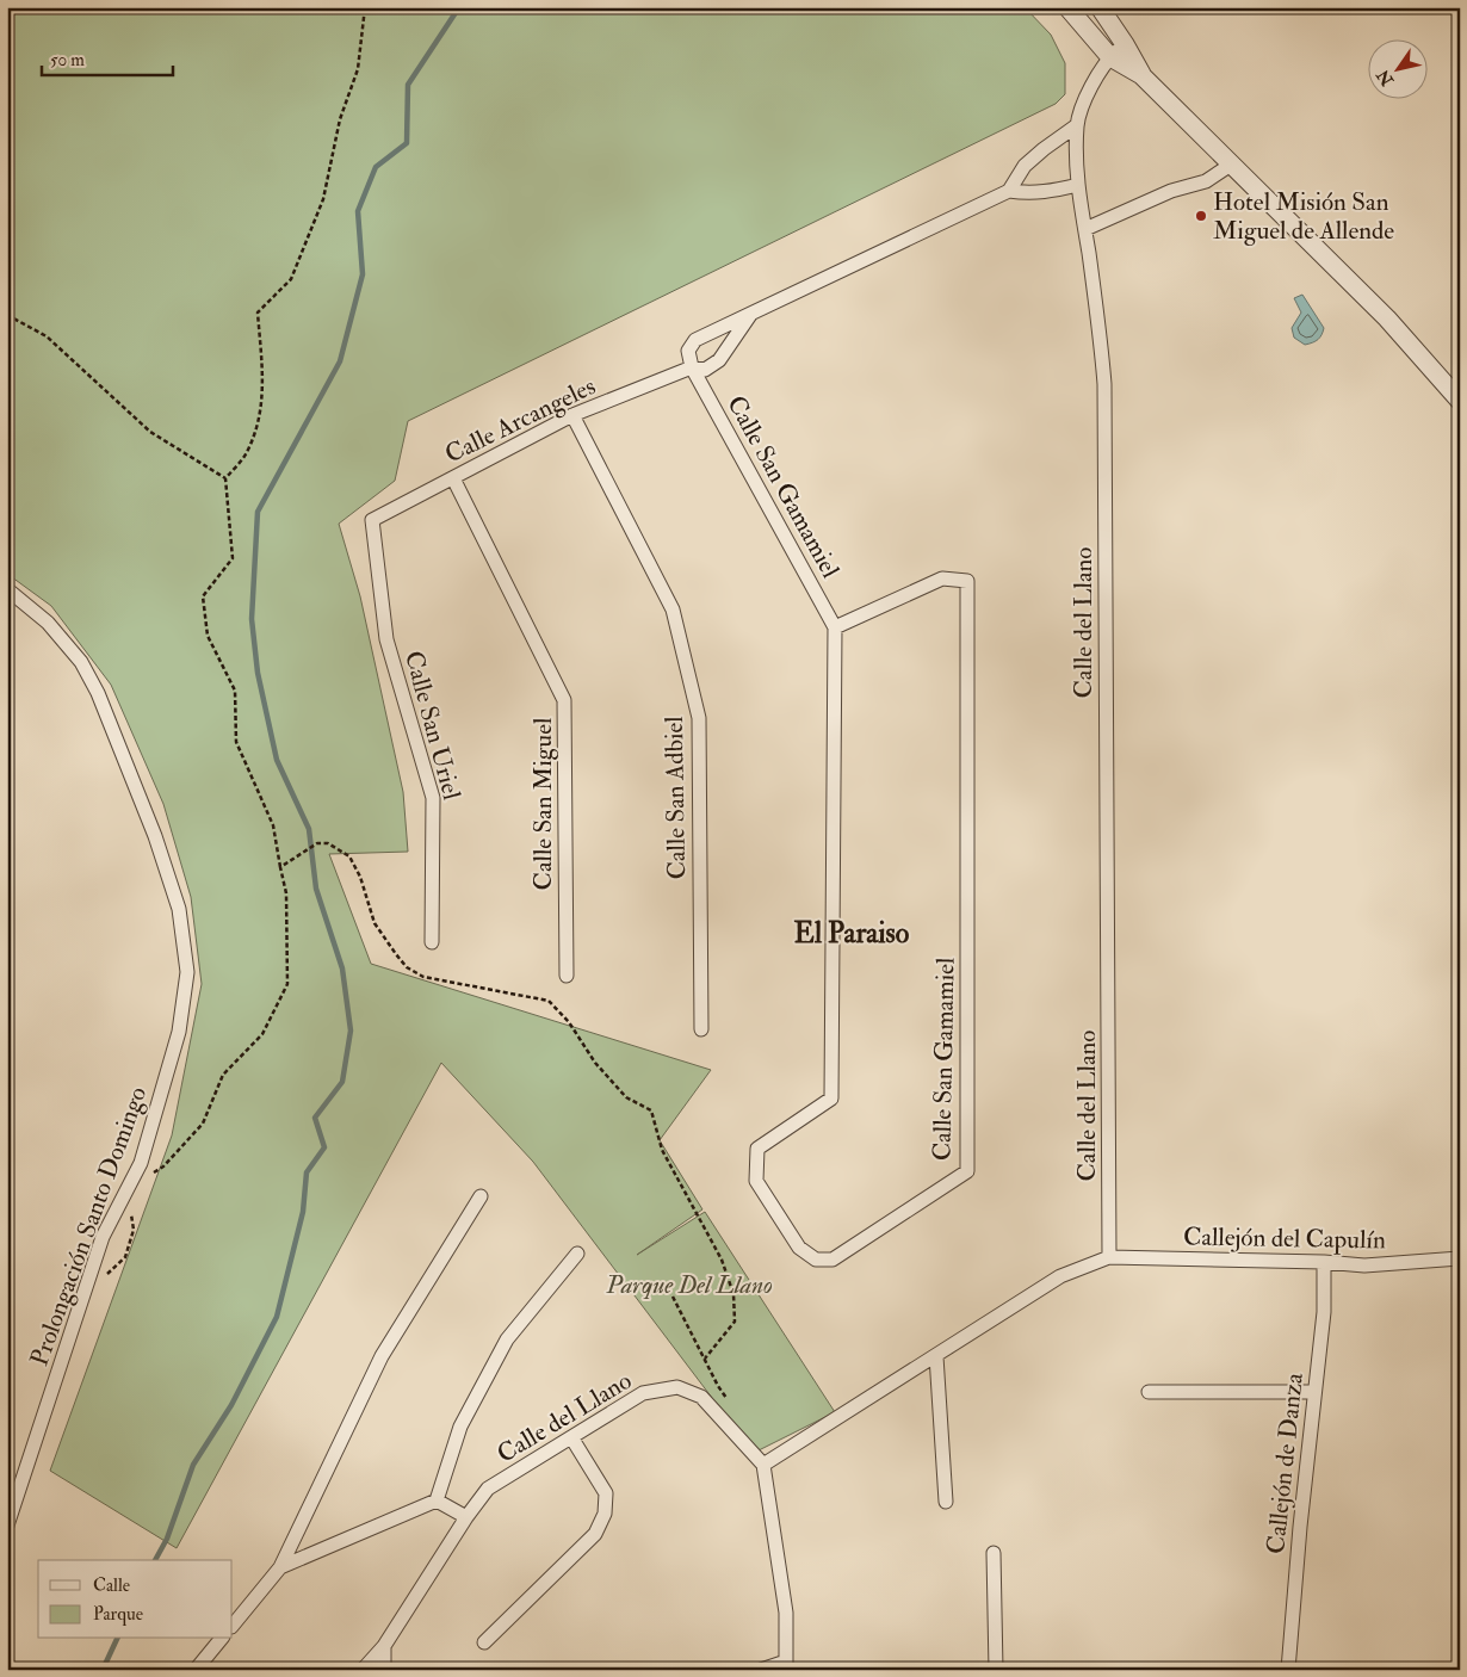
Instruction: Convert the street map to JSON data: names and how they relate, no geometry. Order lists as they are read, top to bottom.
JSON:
{
  "streets": {
    "street": [
      "Calle Arcangeles",
      "Calle San Gamamiel",
      "Calle del Llano",
      "Calle San Uriel",
      "Calle San Adbiel",
      "Calle San Miguel",
      "Prolongación Santo Domingo",
      "Callejón del Capulín",
      "Callejón de Danza"
    ]
  },
  "crossings": [
    ["Calle Arcangeles", "Calle San Gamamiel"],
    ["Calle Arcangeles", "Calle del Llano"],
    ["Calle Arcangeles", "Calle San Uriel"],
    ["Calle Arcangeles", "Calle San Adbiel"],
    ["Calle Arcangeles", "Calle San Miguel"],
    ["Calle del Llano", "Callejón del Capulín"],
    ["Callejón del Capulín", "Callejón de Danza"]
  ],
  "districts": ["El Paraiso"],
  "parks": ["Parque Del Llano"],
  "places": ["Hotel Misión San Miguel de Allende"],
  "legend": ["Calle", "Parque"],
  "scale_bar": "50 m",
  "north": "bottom left"
}
